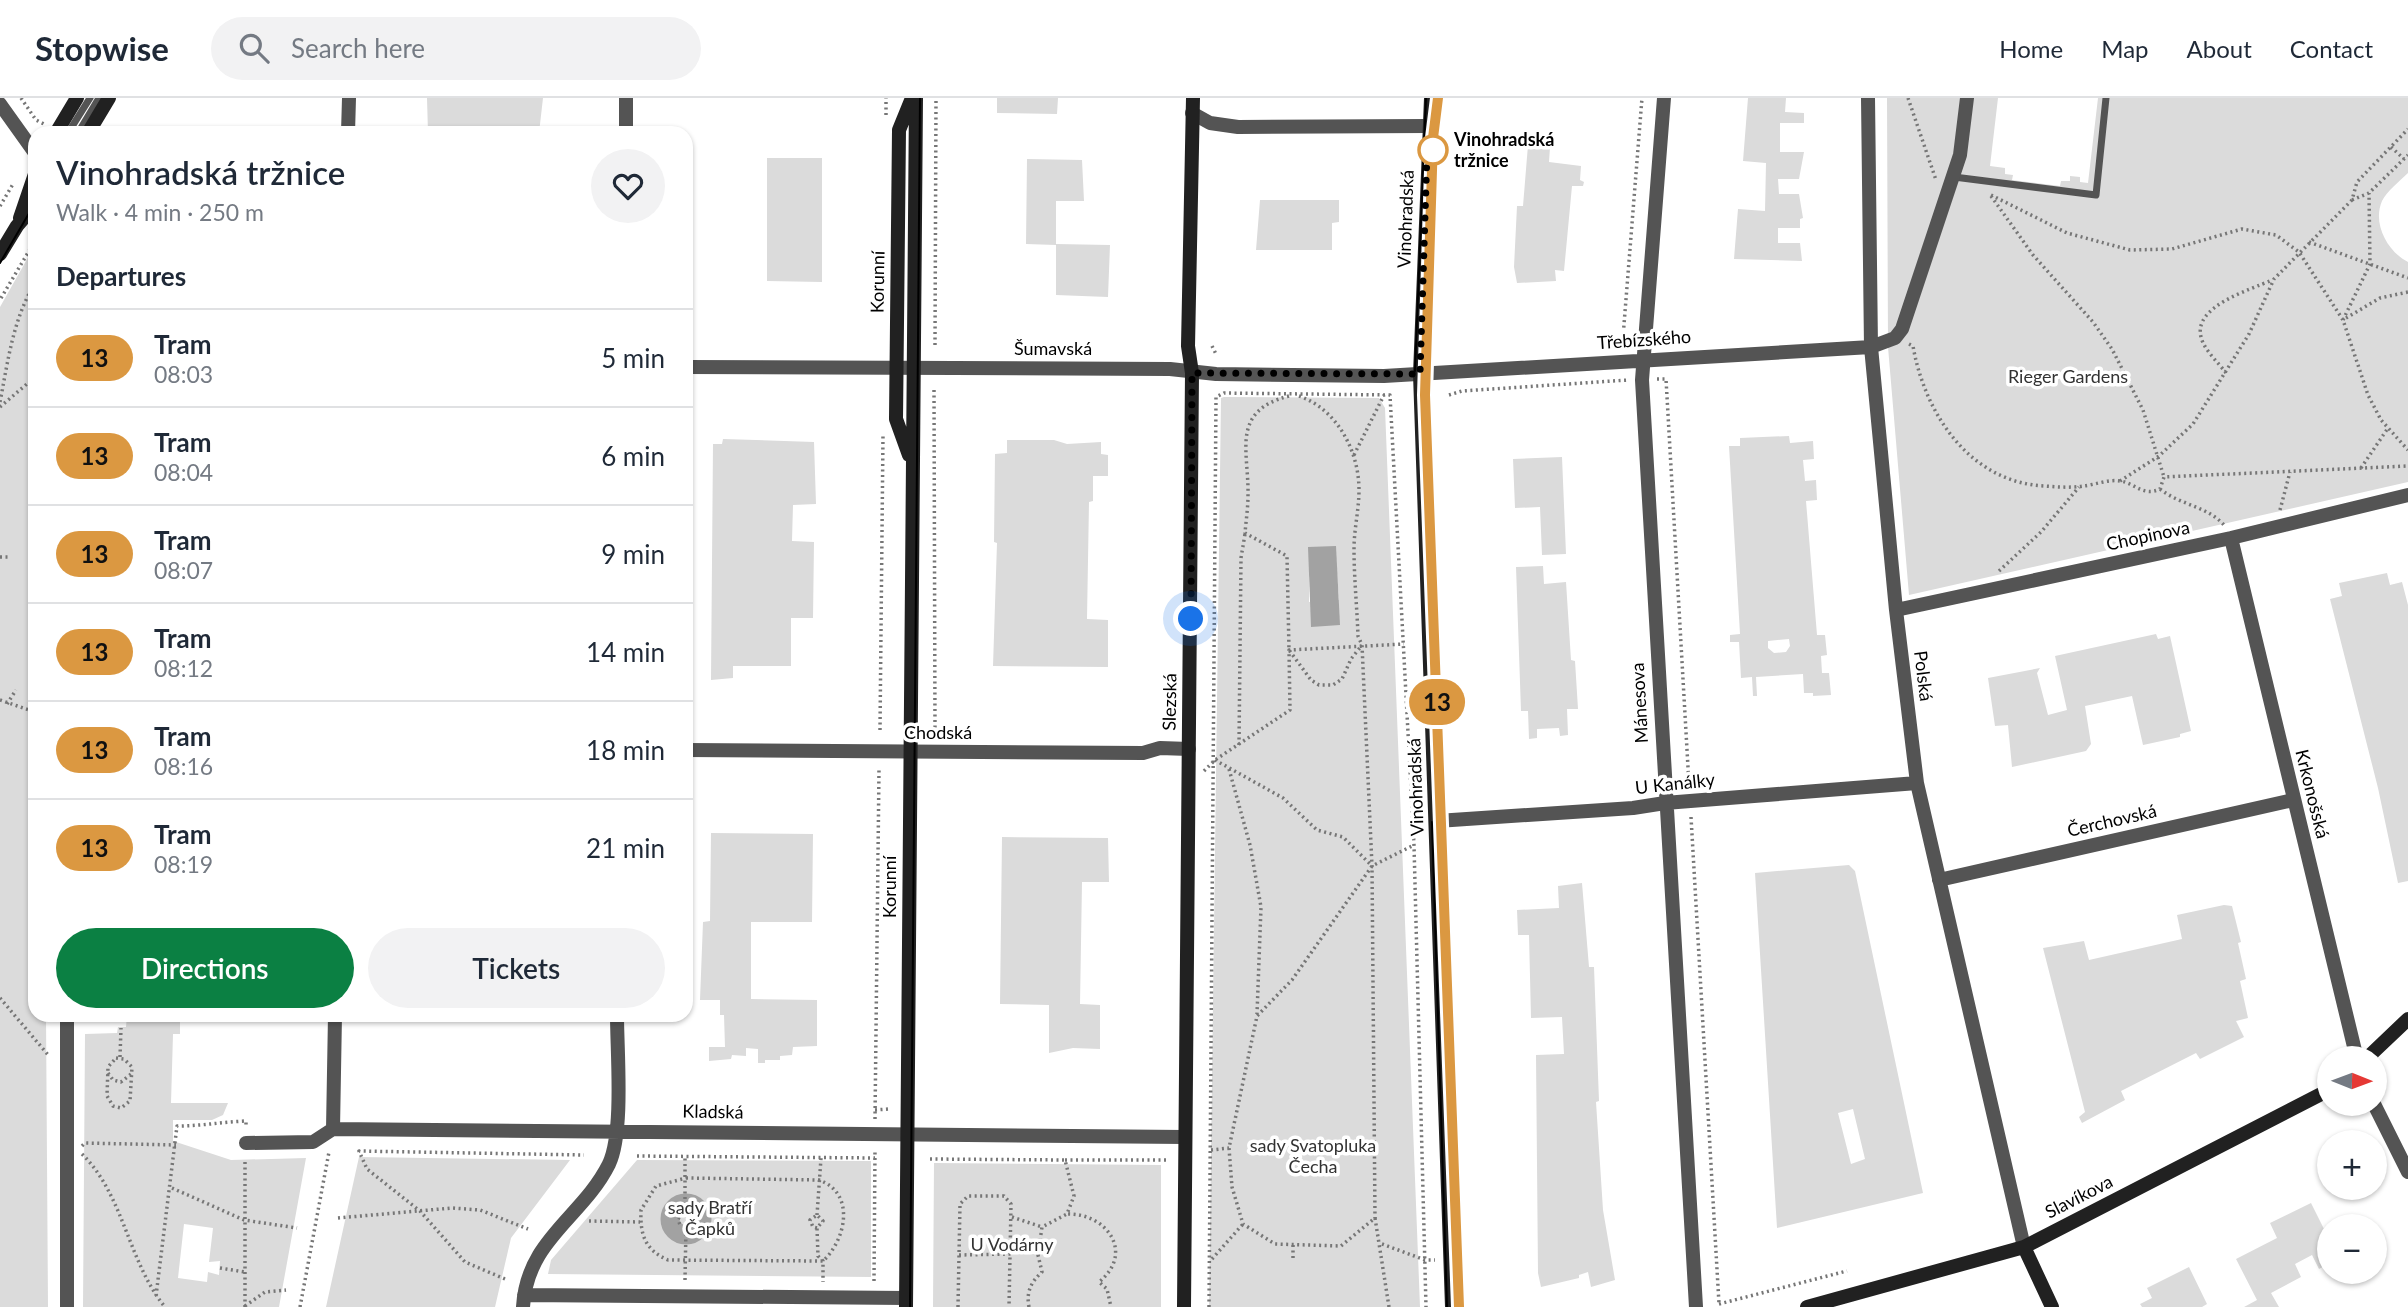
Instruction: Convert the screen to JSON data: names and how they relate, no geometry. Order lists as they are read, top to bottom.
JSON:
{
  "streets": {
    "street": [
      "Vinohradská",
      "Korunní",
      "Třebízského",
      "Šumavská",
      "Chopinova",
      "Polská",
      "Slezská",
      "Mánesova",
      "Chodská",
      "U Kanálky",
      "Krkonošská",
      "Čerchovská",
      "Kladská",
      "Slavíkova"
    ]
  },
  "crossings": [
    ["Vinohradská", "Třebízského"],
    ["Vinohradská", "Šumavská"],
    ["Vinohradská", "U Kanálky"],
    ["Korunní", "Šumavská"],
    ["Korunní", "Chodská"],
    ["Korunní", "Kladská"],
    ["Třebízského", "Šumavská"],
    ["Třebízského", "Polská"],
    ["Třebízského", "Mánesova"],
    ["Šumavská", "Slezská"],
    ["Chopinova", "Polská"],
    ["Chopinova", "Krkonošská"],
    ["Polská", "U Kanálky"],
    ["Polská", "Čerchovská"],
    ["Polská", "Slavíkova"],
    ["Slezská", "Chodská"],
    ["Slezská", "Kladská"],
    ["Mánesova", "U Kanálky"],
    ["Krkonošská", "Čerchovská"]
  ],
  "parks": [
    "Rieger Gardens",
    "sady Svatopluka Čecha",
    "sady Bratří Čapků",
    "U Vodárny"
  ],
  "places": ["Vinohradská tržnice"],
  "lines": ["tram line 13"],
  "north": "right",
  "page": {
    "header": "Stopwise",
    "search": "Search here",
    "nav": [
      "Home",
      "Map",
      "About",
      "Contact"
    ],
    "on_map": "13",
    "heading": [
      ["Vinohradská tržnice", "Walk · 4 min · 250 m"],
      "Departures"
    ],
    "list": [
      {
        "mark": "13",
        "name": "Tram",
        "note": "08:03",
        "value": "5 min"
      },
      {
        "mark": "13",
        "name": "Tram",
        "note": "08:04",
        "value": "6 min"
      },
      {
        "mark": "13",
        "name": "Tram",
        "note": "08:07",
        "value": "9 min"
      },
      {
        "mark": "13",
        "name": "Tram",
        "note": "08:12",
        "value": "14 min"
      },
      {
        "mark": "13",
        "name": "Tram",
        "note": "08:16",
        "value": "18 min"
      },
      {
        "mark": "13",
        "name": "Tram",
        "note": "08:19",
        "value": "21 min"
      }
    ],
    "buttons": ["Directions", "Tickets"],
    "map_buttons": ["+", "−"]
  }
}
